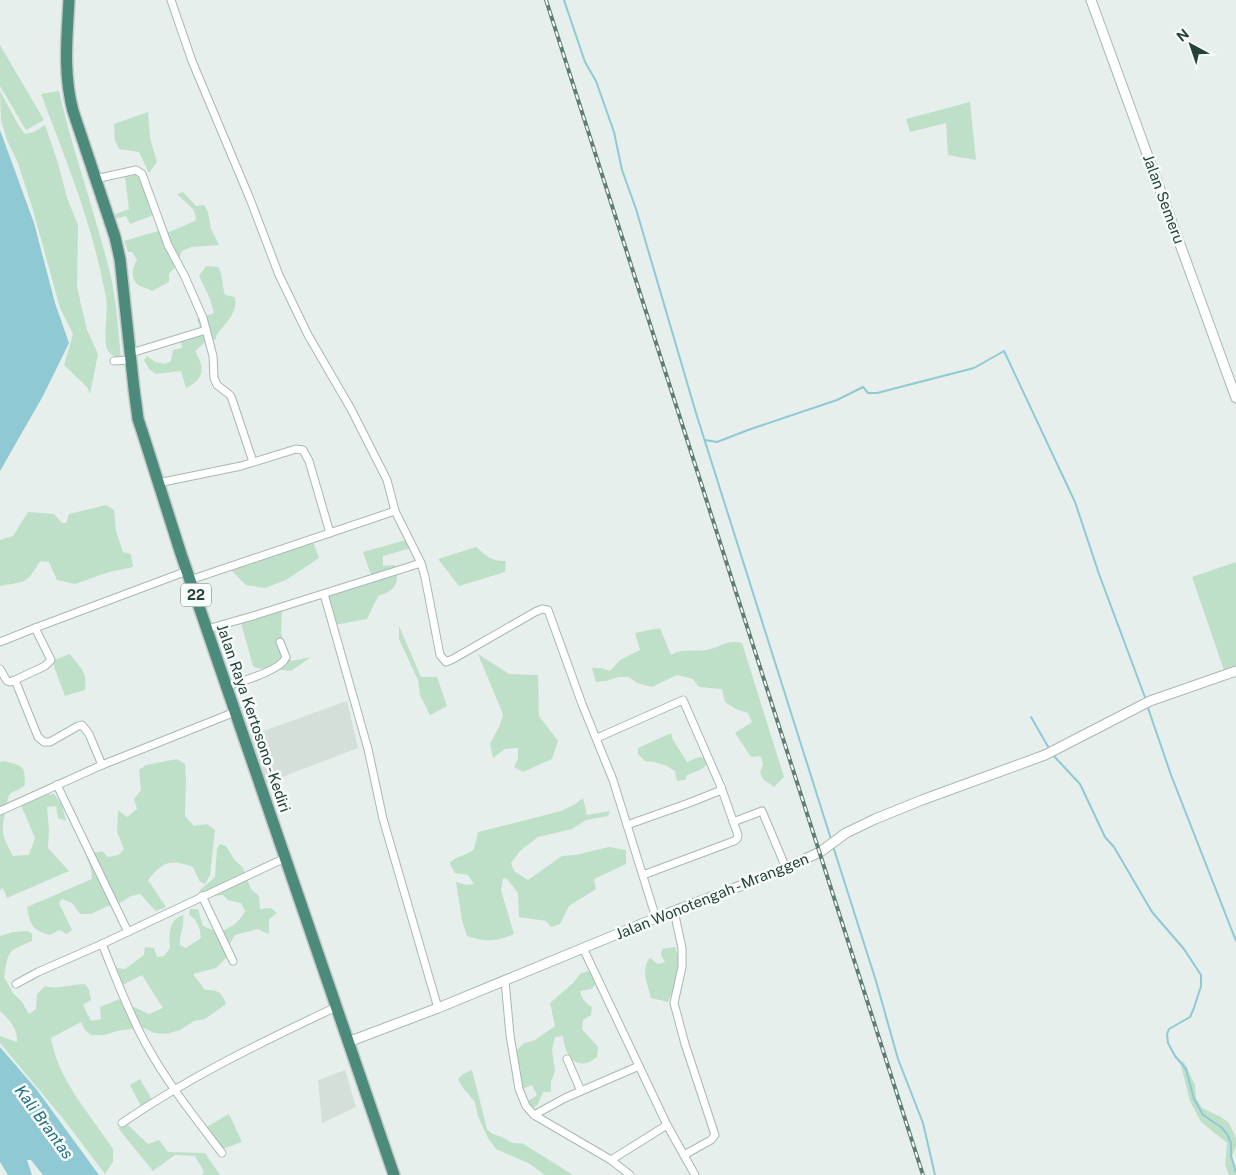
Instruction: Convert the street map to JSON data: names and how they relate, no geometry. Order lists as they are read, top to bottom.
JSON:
{
  "streets": {
    "highway": ["22", "Jalan Raya Kertosono - Kediri"],
    "street": ["Jalan Semeru", "Jalan Wonotengah - Mranggen"]
  },
  "crossings": [
    ["Jalan Raya Kertosono - Kediri", "Jalan Wonotengah - Mranggen"]
  ],
  "water": ["Kali Brantas"],
  "north": "top left"
}
